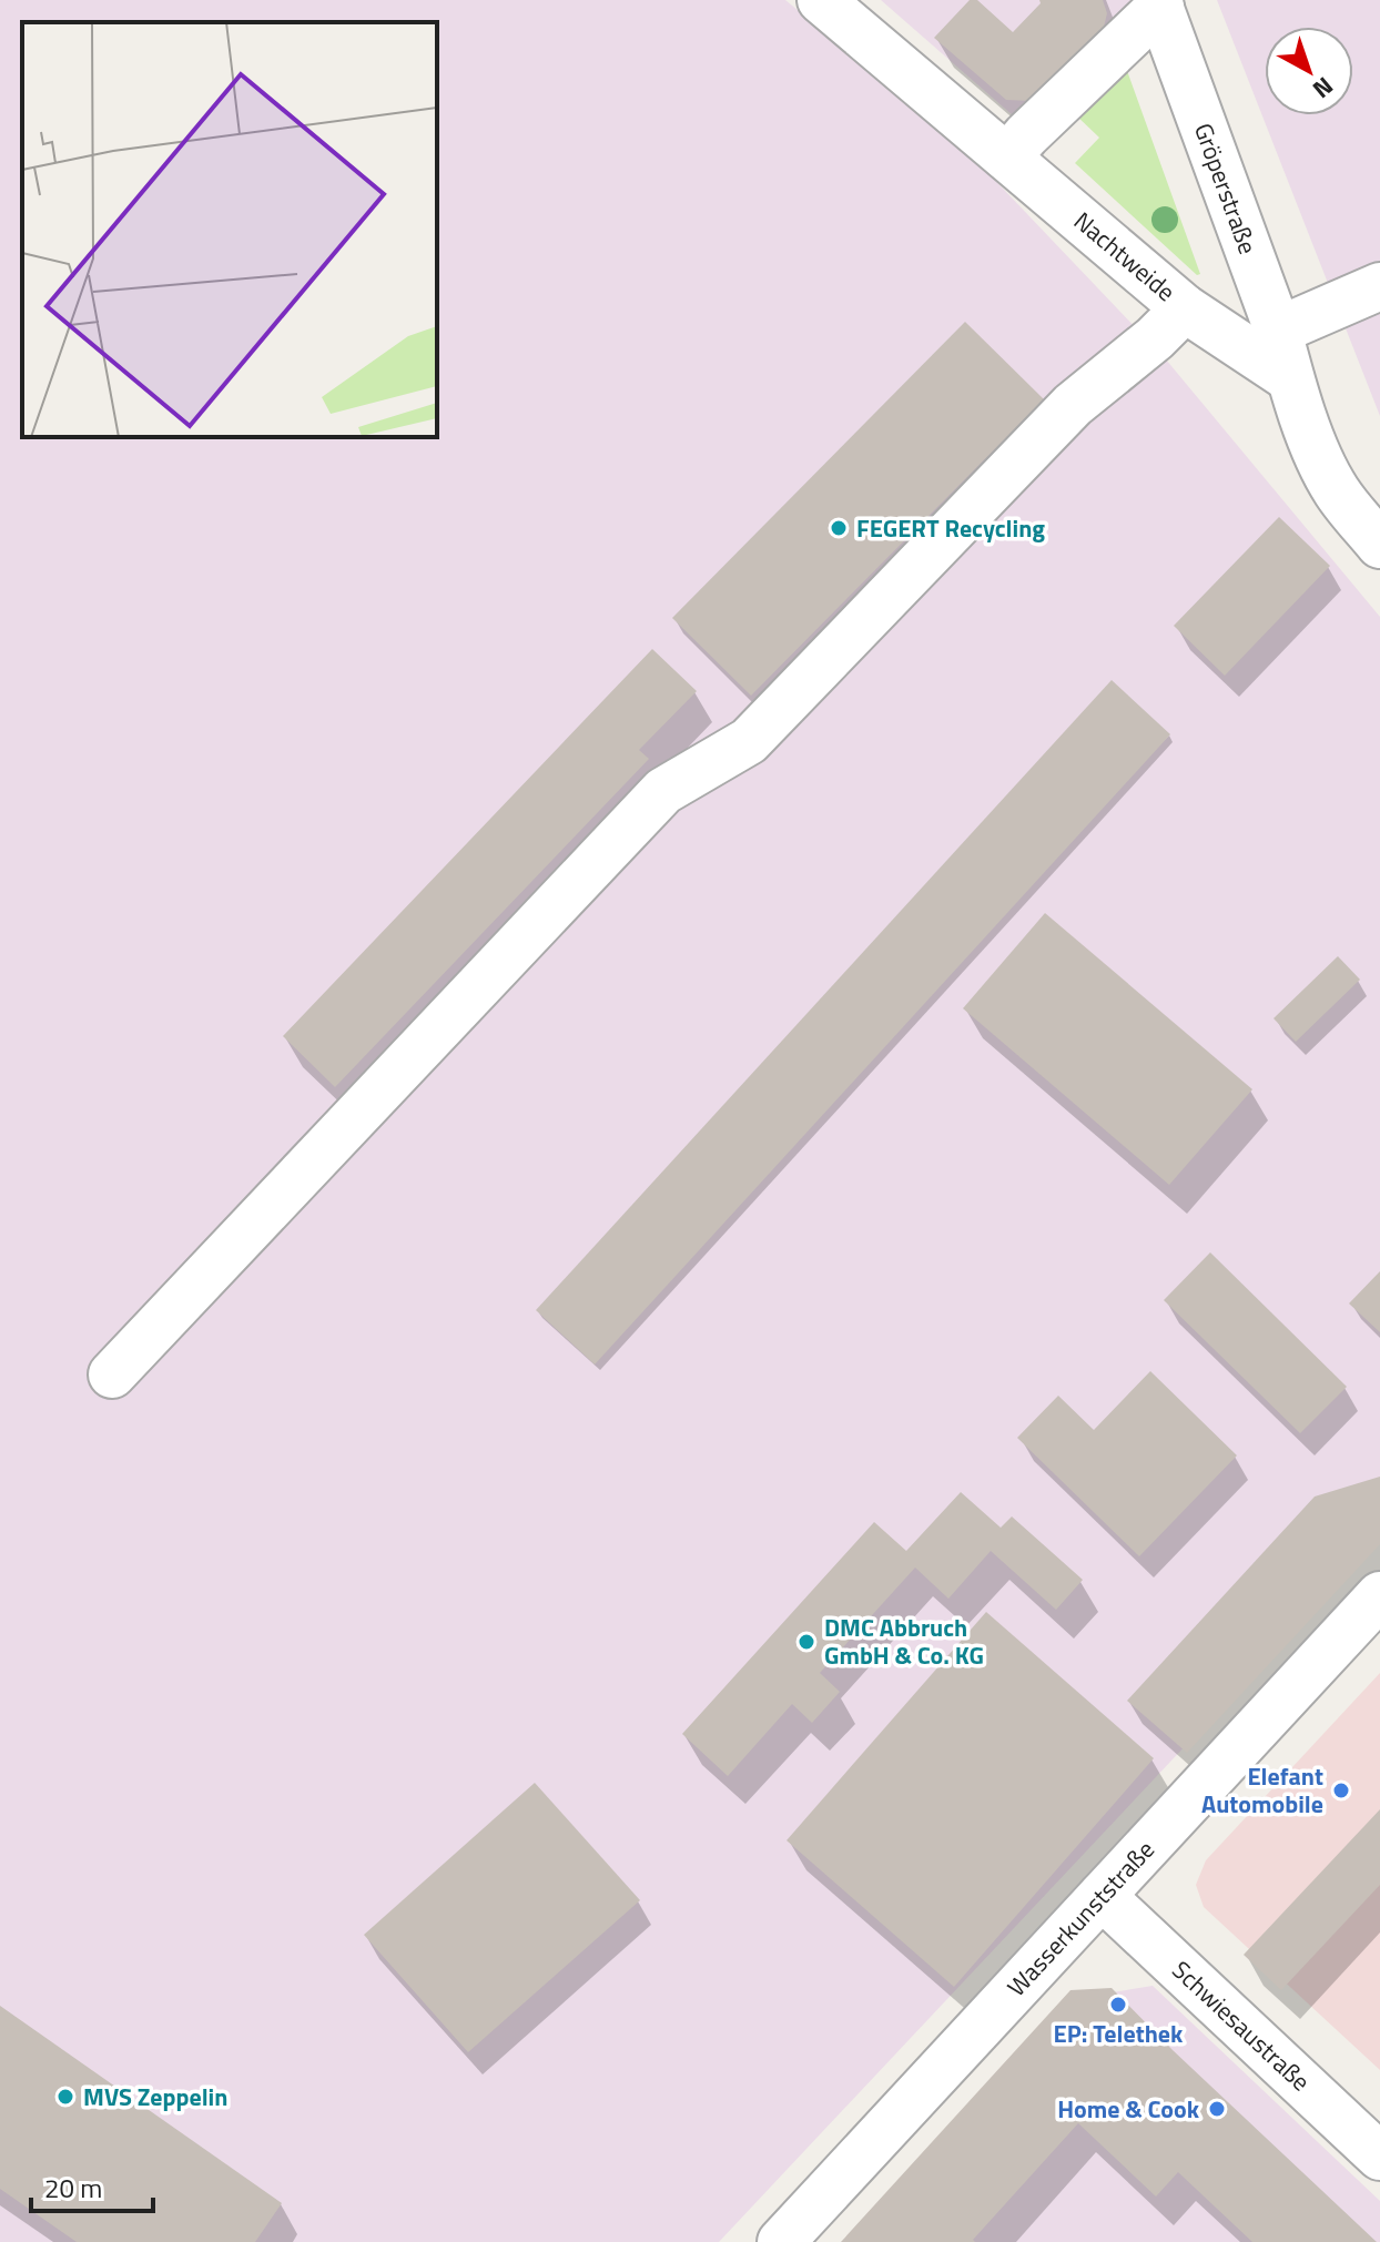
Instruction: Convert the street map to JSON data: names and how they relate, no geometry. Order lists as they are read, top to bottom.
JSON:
{
  "streets": {
    "street": [
      "Gröperstraße",
      "Nachtweide",
      "Wasserkunststraße",
      "Schwiesaustraße"
    ]
  },
  "crossings": [
    ["Gröperstraße", "Nachtweide"],
    ["Wasserkunststraße", "Schwiesaustraße"]
  ],
  "places": [
    "FEGERT Recycling",
    "DMC Abbruch GmbH & Co. KG",
    "Elefant Automobile",
    "EP: Telethek",
    "MVS Zeppelin",
    "Home & Cook"
  ],
  "scale_bar": "20 m",
  "north": "bottom right"
}
